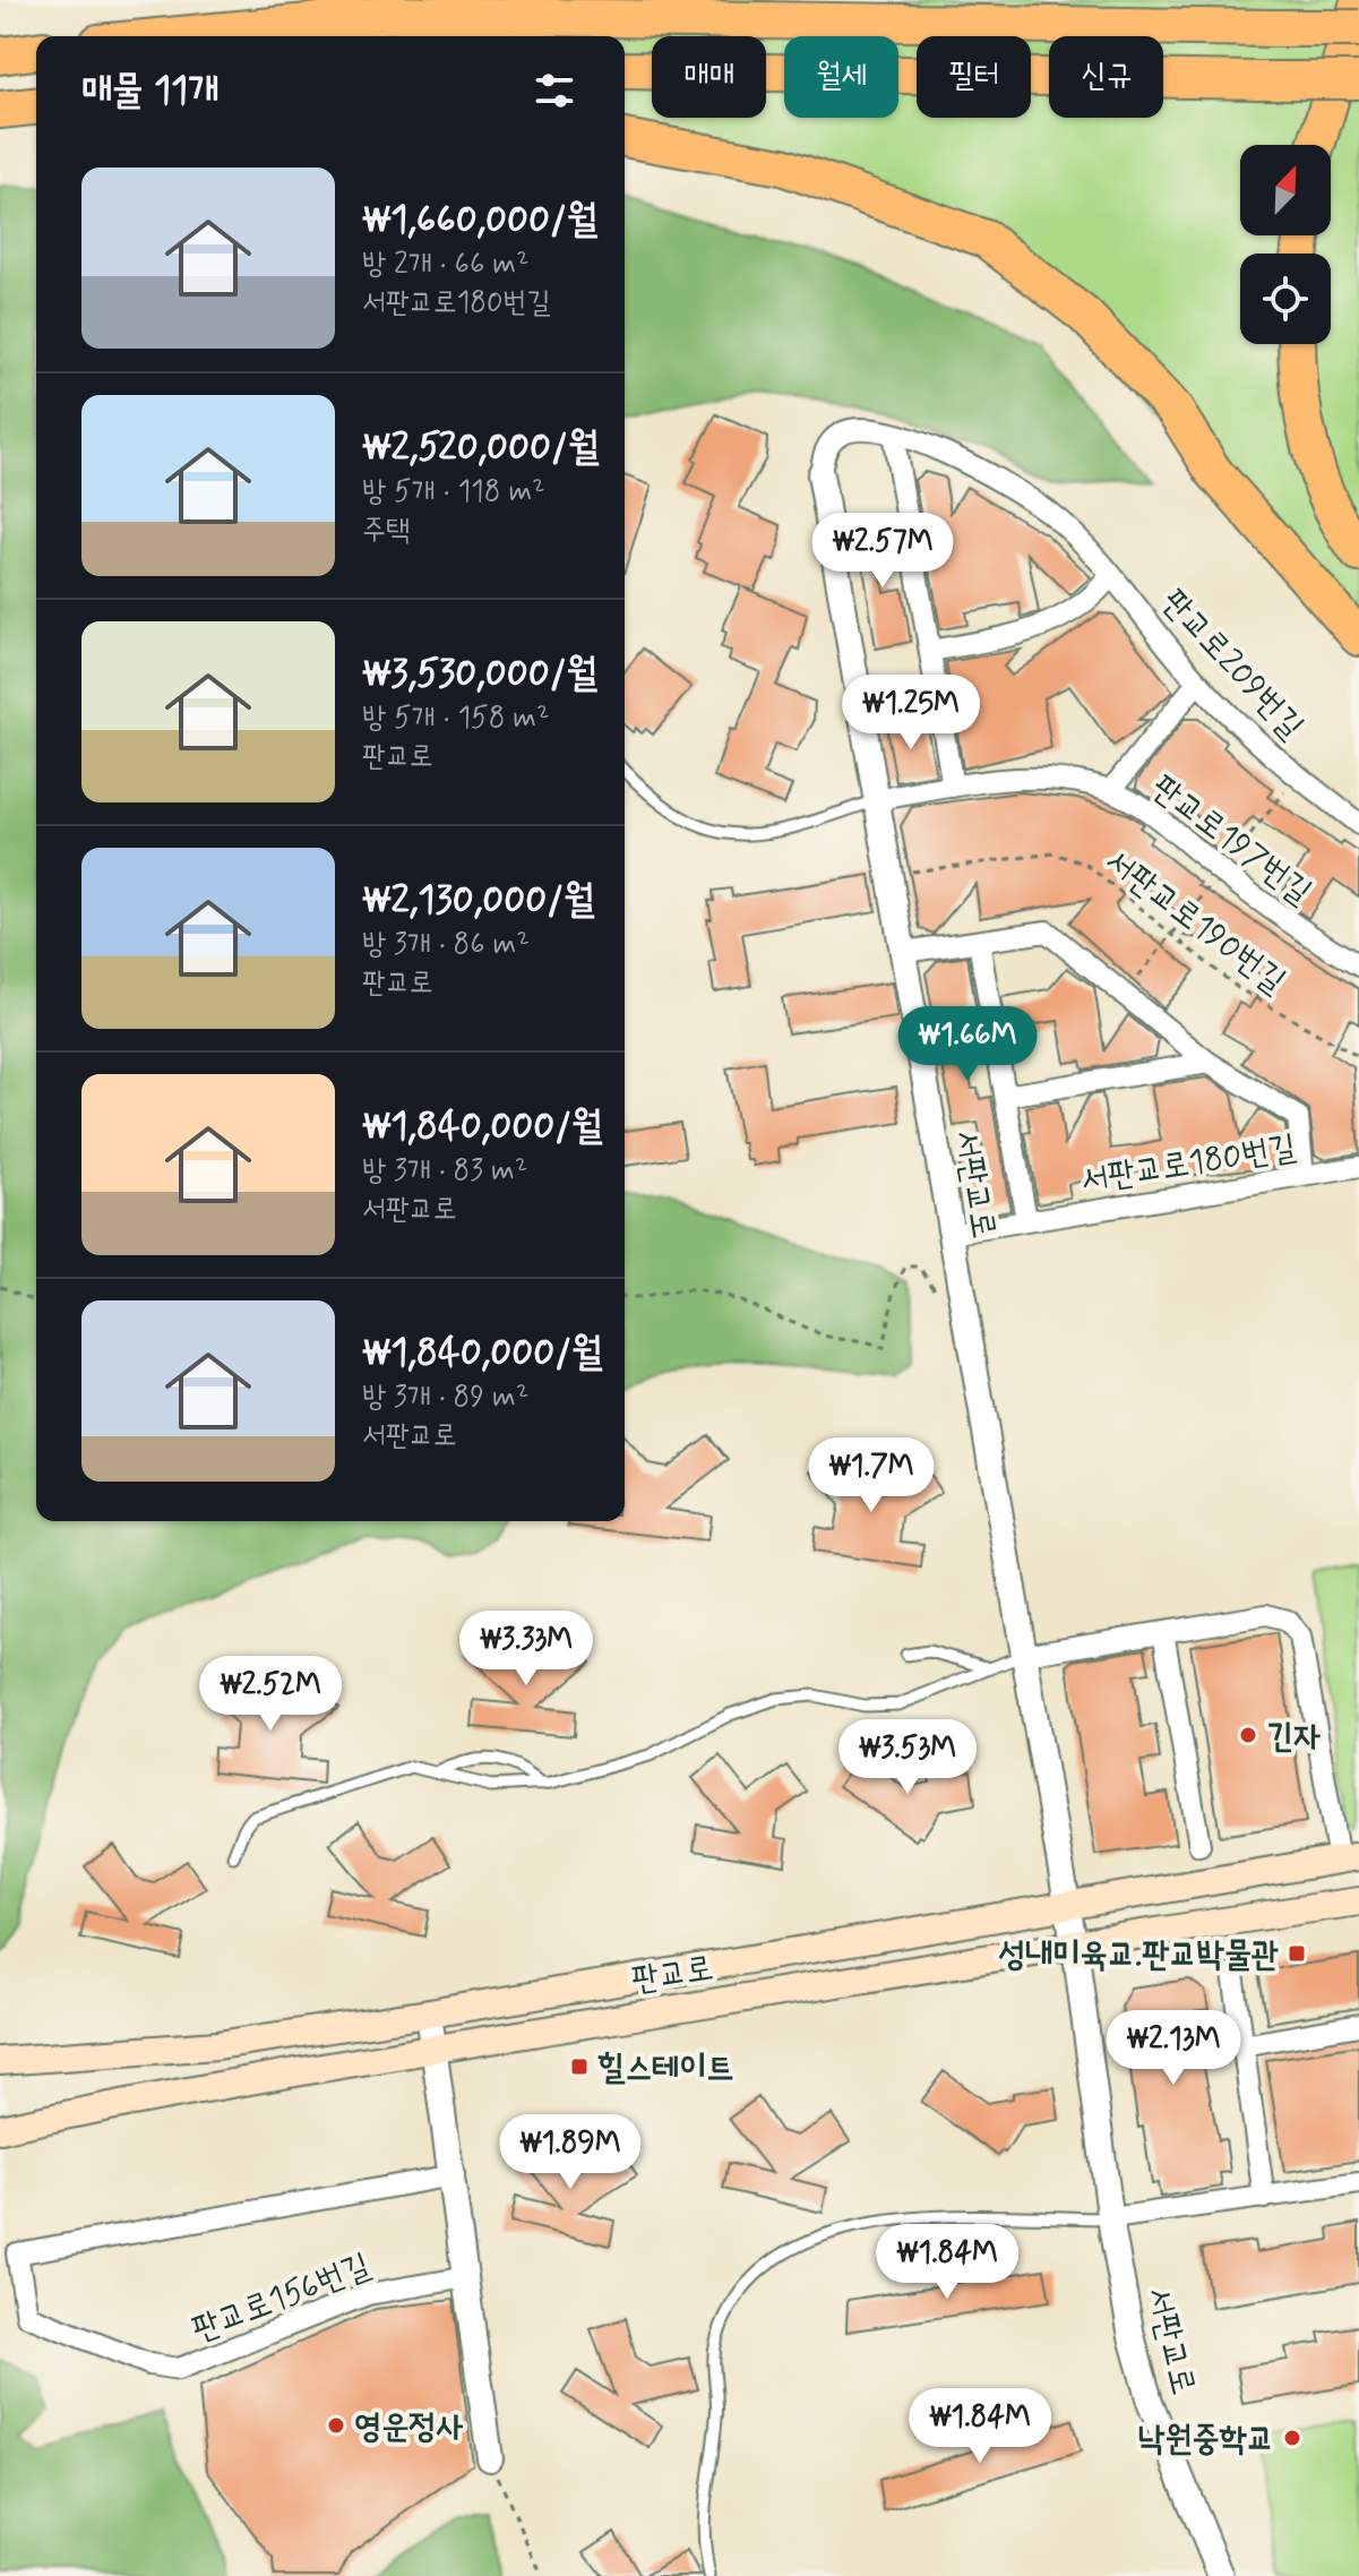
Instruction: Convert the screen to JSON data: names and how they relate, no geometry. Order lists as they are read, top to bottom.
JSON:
{
  "streets": {
    "main road": ["판교로"],
    "street": [
      "판교로209번길",
      "판교로197번길",
      "서판교로180번길",
      "서판교로",
      "판교로156번길"
    ],
    "path": ["서판교로190번길"]
  },
  "crossings": [
    ["판교로209번길", "서판교로"],
    ["판교로197번길", "서판교로"],
    ["서판교로190번길", "서판교로"],
    ["서판교로180번길", "서판교로"],
    ["서판교로", "판교로"]
  ],
  "places": {
    "other": ["긴자", "영운정사", "낙원중학교"],
    "transit": ["성내미육교.판교박물관", "힐스테이트"]
  },
  "north": "top right",
  "page": {
    "chip": [
      "매매",
      "월세",
      "필터",
      "신규"
    ],
    "heading": "매물 11개",
    "list": [
      {
        "name": "₩1,660,000/월",
        "note": "방 2개 · 66 m² · 서판교로180번길"
      },
      {
        "name": "₩2,520,000/월",
        "note": "방 5개 · 118 m² · 주택"
      },
      {
        "name": "₩3,530,000/월",
        "note": "방 5개 · 158 m² · 판교로"
      },
      {
        "name": "₩2,130,000/월",
        "note": "방 3개 · 86 m² · 판교로"
      },
      {
        "name": "₩1,840,000/월",
        "note": "방 3개 · 83 m² · 서판교로"
      },
      {
        "name": "₩1,840,000/월",
        "note": "방 3개 · 89 m² · 서판교로"
      }
    ],
    "price": [
      "₩2.57M",
      "₩1.25M",
      "₩1.66M",
      "₩1.7M",
      "₩3.33M",
      "₩2.52M",
      "₩3.53M",
      "₩2.13M",
      "₩1.89M",
      "₩1.84M",
      "₩1.84M"
    ]
  }
}
